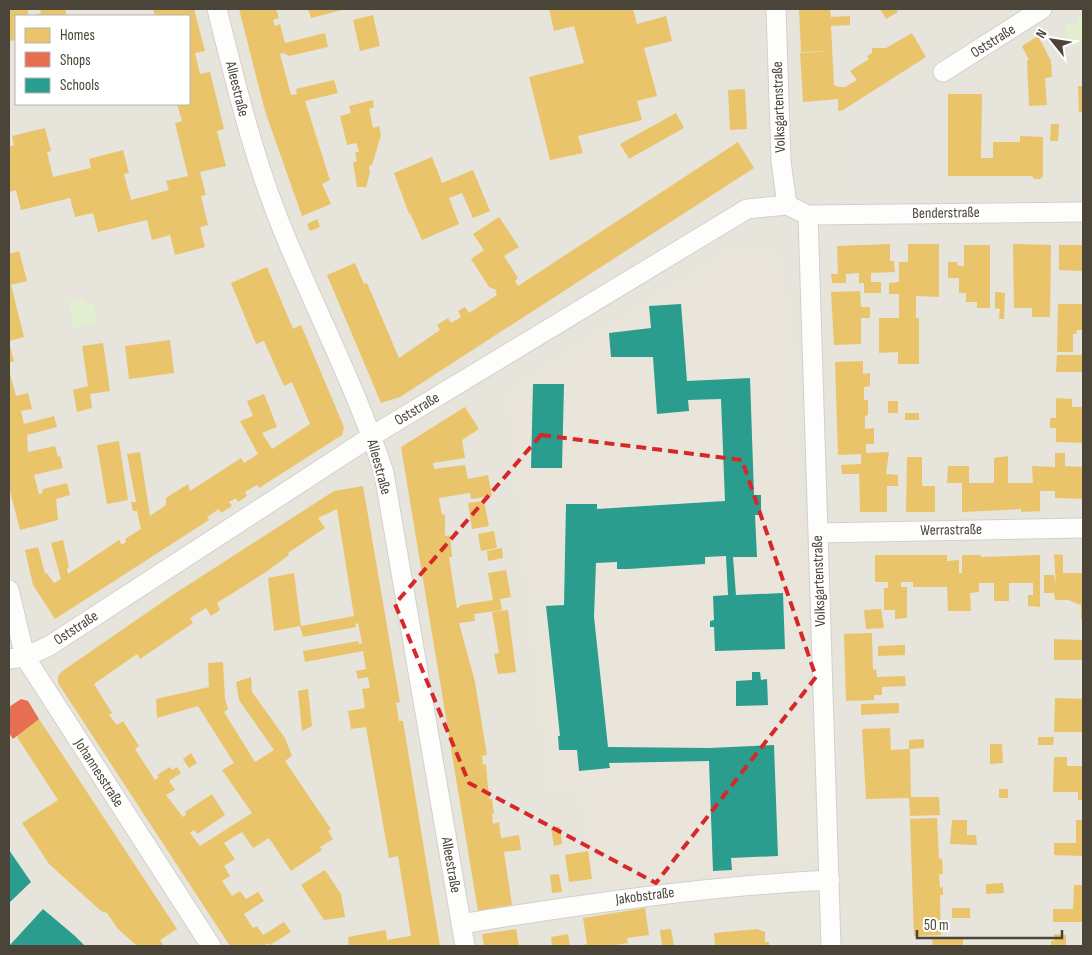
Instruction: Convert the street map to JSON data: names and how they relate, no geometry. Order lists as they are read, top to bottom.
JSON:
{
  "streets": {
    "street": [
      "Oststraße",
      "Alleestraße",
      "Volksgartenstraße",
      "Benderstraße",
      "Werrastraße",
      "Johannesstraße",
      "Jakobstraße"
    ]
  },
  "crossings": [
    ["Oststraße", "Alleestraße"],
    ["Oststraße", "Volksgartenstraße"],
    ["Oststraße", "Johannesstraße"],
    ["Alleestraße", "Jakobstraße"],
    ["Volksgartenstraße", "Benderstraße"],
    ["Volksgartenstraße", "Werrastraße"],
    ["Volksgartenstraße", "Jakobstraße"]
  ],
  "legend": ["Homes", "Shops", "Schools"],
  "scale_bar": "50 m",
  "north": "top left"
}
